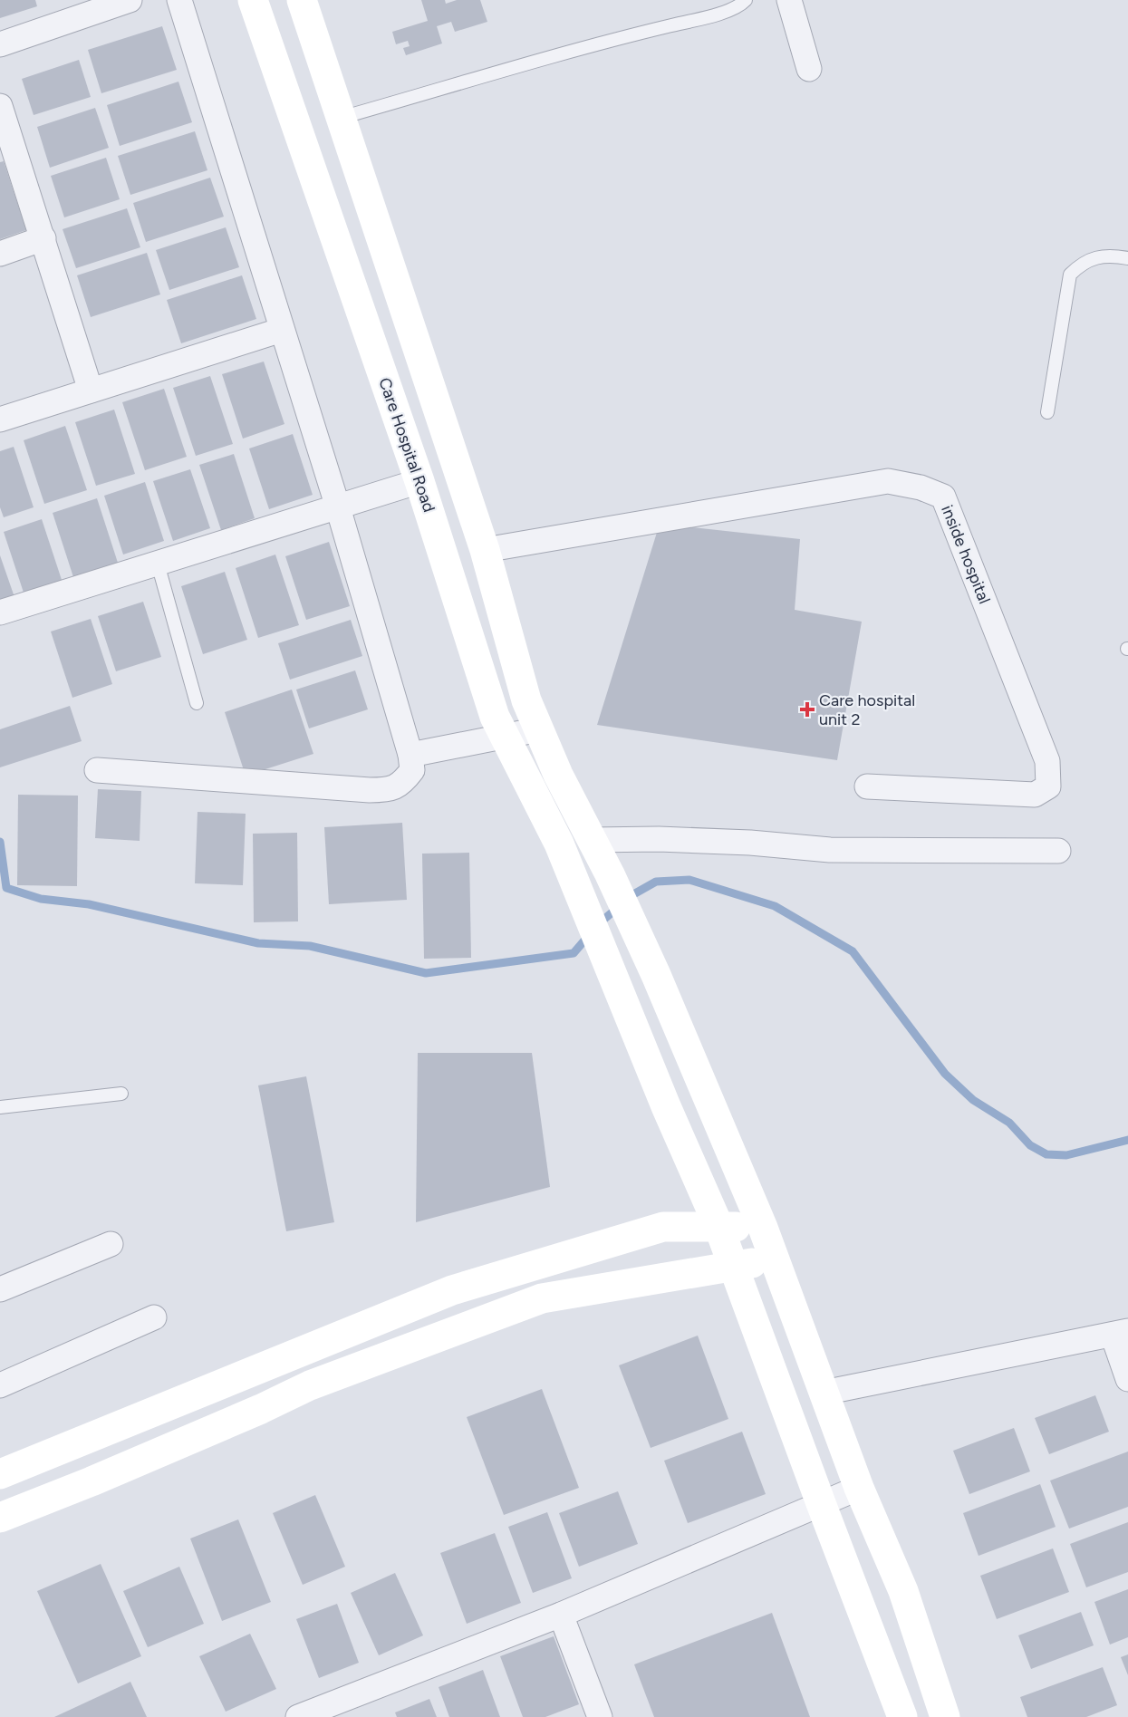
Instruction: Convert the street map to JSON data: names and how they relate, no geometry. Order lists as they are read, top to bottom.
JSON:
{
  "streets": {
    "street": ["Care Hospital Road", "inside hospital"]
  },
  "places": {
    "health": ["Care hospital unit 2"]
  }
}
